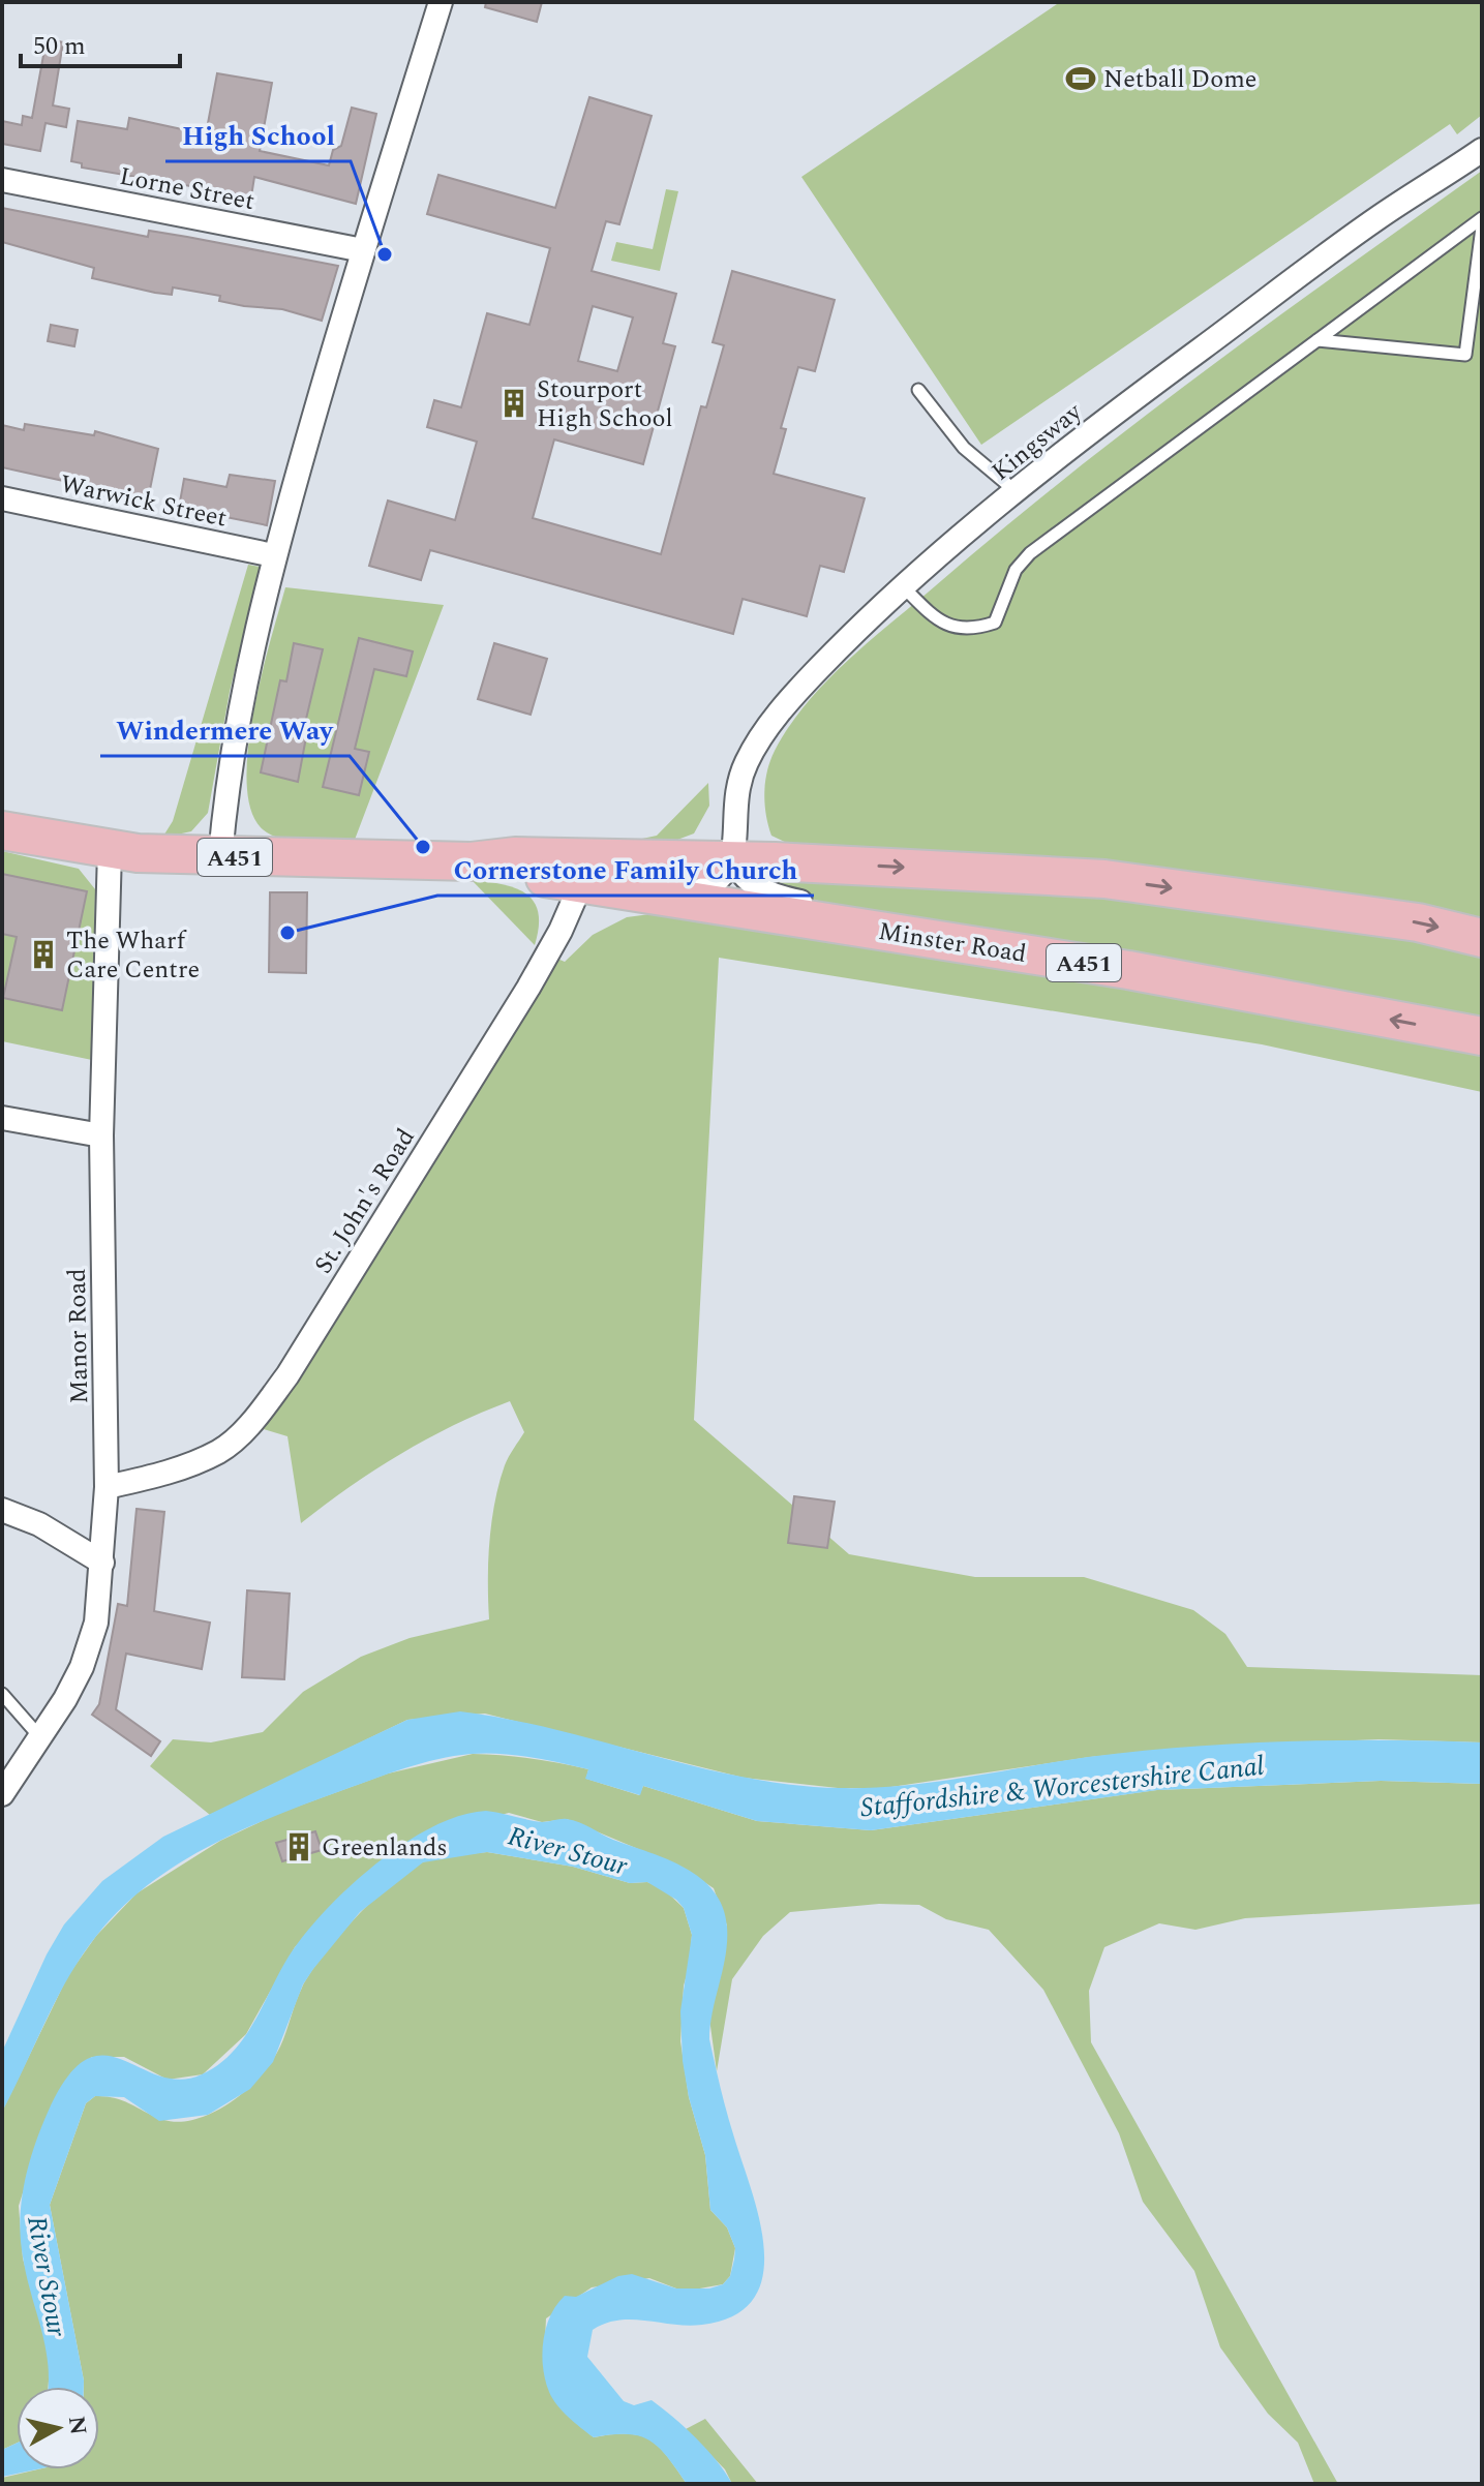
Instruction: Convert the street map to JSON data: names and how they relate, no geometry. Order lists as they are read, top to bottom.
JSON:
{
  "streets": {
    "main road": ["A451", "Minster Road"],
    "street": [
      "Lorne Street",
      "Kingsway",
      "Warwick Street",
      "St. John's Road",
      "Manor Road"
    ]
  },
  "crossings": [
    ["Kingsway", "Minster Road"],
    ["Minster Road", "St. John's Road"],
    ["Minster Road", "Manor Road"],
    ["St. John's Road", "Manor Road"]
  ],
  "water": ["Staffordshire & Worcestershire Canal", "River Stour"],
  "places": {
    "sports": ["Netball Dome"],
    "other": ["High School", "Windermere Way", "Cornerstone Family Church"],
    "building": ["Stourport High School", "The Wharf Care Centre", "Greenlands"]
  },
  "scale_bar": "50 m",
  "north": "right"
}
